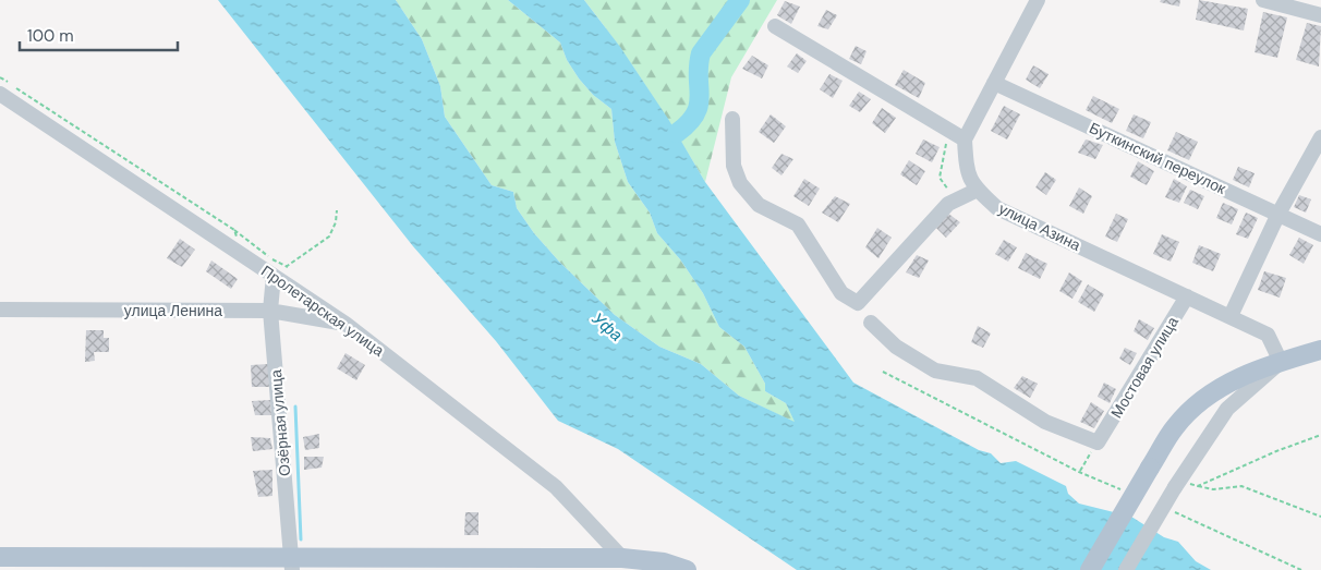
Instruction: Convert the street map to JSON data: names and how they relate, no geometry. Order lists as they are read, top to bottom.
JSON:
{
  "streets": {
    "street": [
      "Буткинский переулок",
      "улица Азина",
      "улица Ленина",
      "Пролетарская улица",
      "Мостовая улица",
      "Озёрная улица"
    ]
  },
  "crossings": [
    ["улица Азина", "Мостовая улица"],
    ["улица Ленина", "Пролетарская улица"],
    ["улица Ленина", "Озёрная улица"],
    ["Пролетарская улица", "Озёрная улица"]
  ],
  "water": ["Уфа"],
  "scale_bar": "100 m"
}
